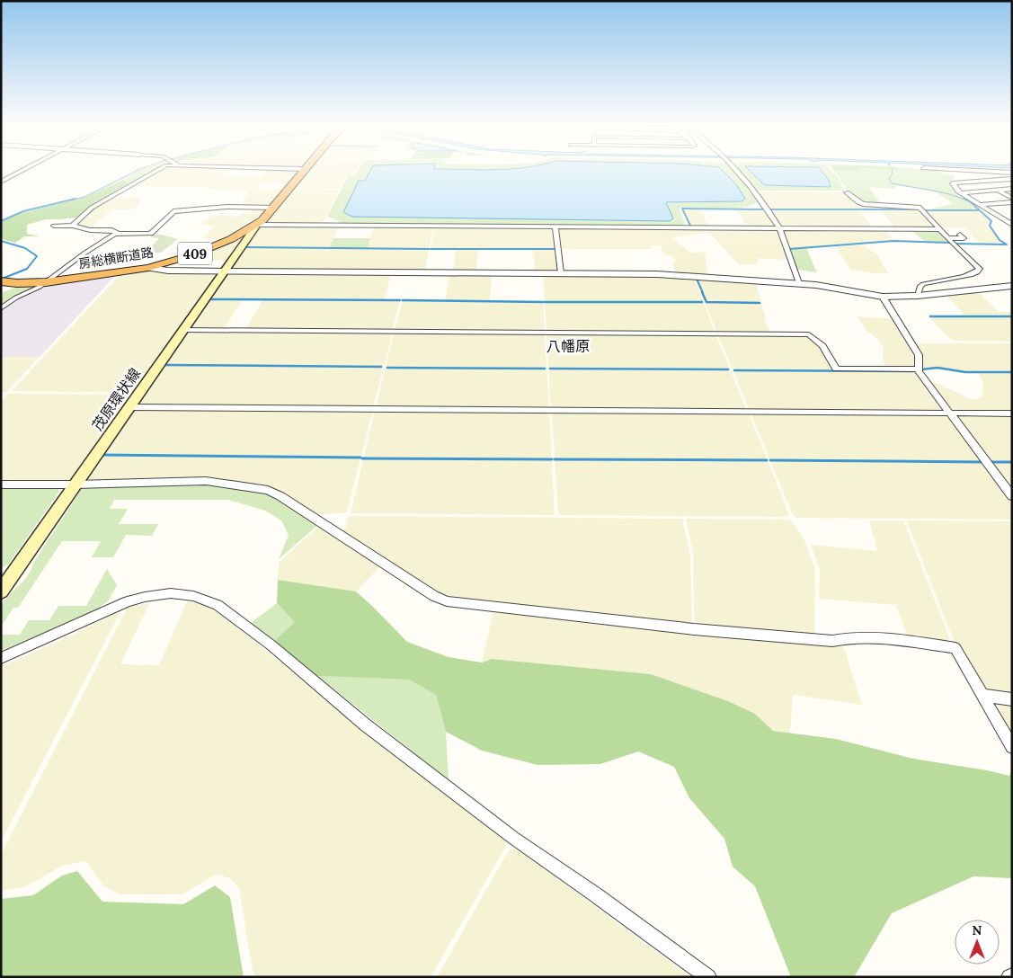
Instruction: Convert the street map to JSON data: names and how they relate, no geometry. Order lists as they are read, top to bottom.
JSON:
{
  "streets": {
    "highway": ["409", "房総横断道路"],
    "main road": ["茂原環状線"]
  },
  "crossings": [
    ["房総横断道路", "茂原環状線"]
  ],
  "districts": ["八幡原"],
  "north": "top"
}
